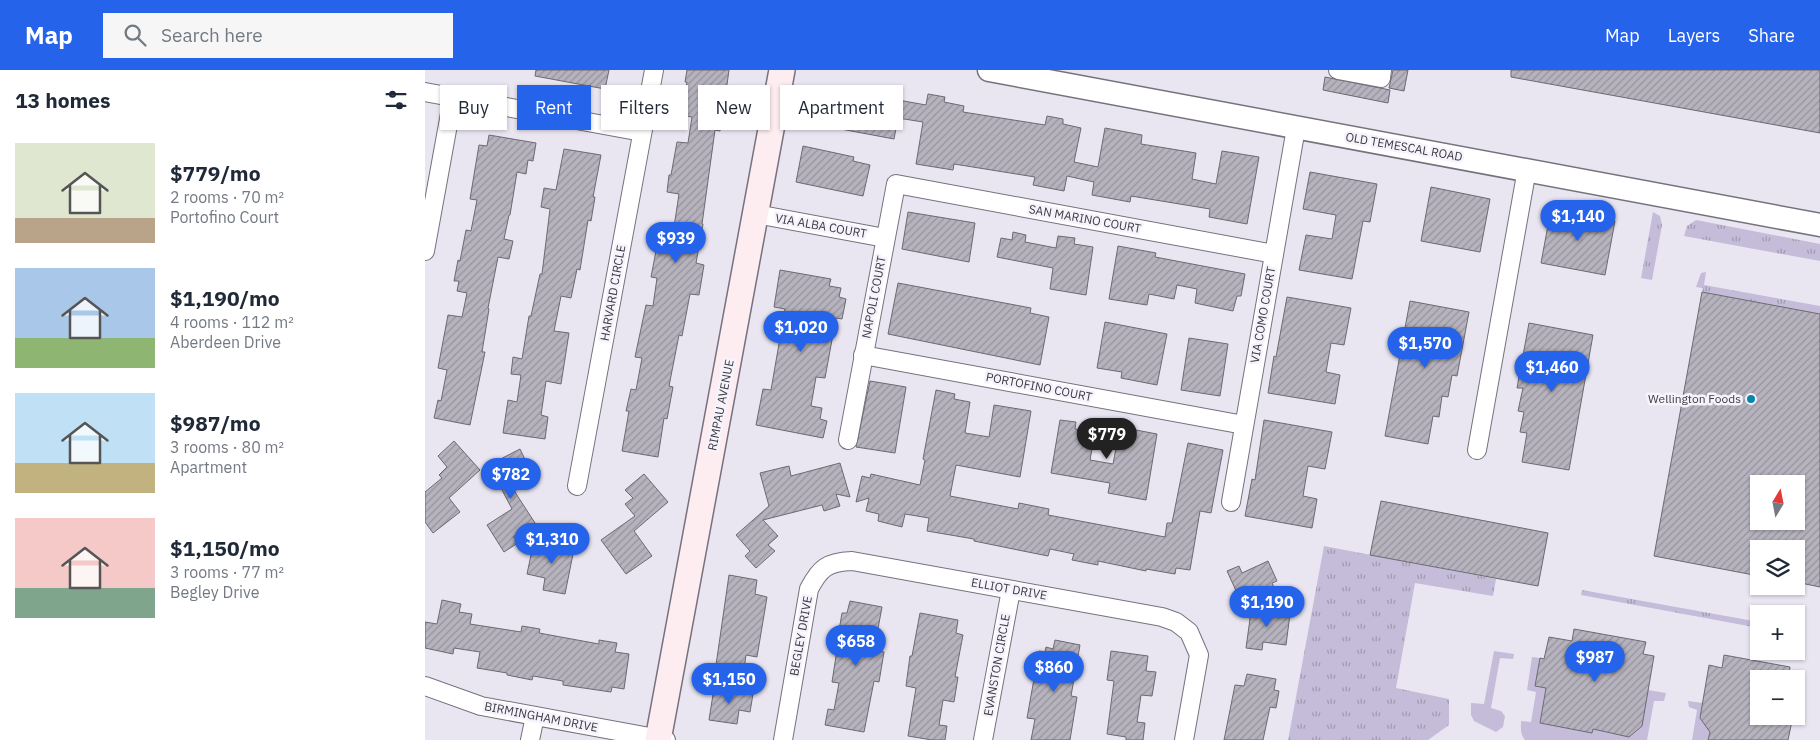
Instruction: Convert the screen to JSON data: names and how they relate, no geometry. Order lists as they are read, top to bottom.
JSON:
{
  "streets": {
    "main road": ["RIMPAU AVENUE"],
    "street": [
      "OLD TEMESCAL ROAD",
      "SAN MARINO COURT",
      "VIA ALBA COURT",
      "HARVARD CIRCLE",
      "NAPOLI COURT",
      "VIA COMO COURT",
      "PORTOFINO COURT",
      "ELLIOT DRIVE",
      "BEGLEY DRIVE",
      "EVANSTON CIRCLE",
      "BIRMINGHAM DRIVE"
    ]
  },
  "crossings": [
    ["OLD TEMESCAL ROAD", "VIA COMO COURT"],
    ["SAN MARINO COURT", "NAPOLI COURT"],
    ["SAN MARINO COURT", "VIA COMO COURT"],
    ["VIA ALBA COURT", "NAPOLI COURT"],
    ["VIA ALBA COURT", "RIMPAU AVENUE"],
    ["NAPOLI COURT", "PORTOFINO COURT"],
    ["VIA COMO COURT", "PORTOFINO COURT"],
    ["RIMPAU AVENUE", "BIRMINGHAM DRIVE"],
    ["ELLIOT DRIVE", "BEGLEY DRIVE"],
    ["ELLIOT DRIVE", "EVANSTON CIRCLE"]
  ],
  "places": ["Wellington Foods"],
  "north": "top",
  "page": {
    "header": "Map",
    "search": "Search here",
    "nav": ["Map", "Layers", "Share"],
    "heading": "13 homes",
    "chip": [
      "Buy",
      "Rent",
      "Filters",
      "New",
      "Apartment"
    ],
    "list": [
      {
        "name": "$779/mo",
        "note": "2 rooms · 70 m² · Portofino Court"
      },
      {
        "name": "$1,190/mo",
        "note": "4 rooms · 112 m² · Aberdeen Drive"
      },
      {
        "name": "$987/mo",
        "note": "3 rooms · 80 m² · Apartment"
      },
      {
        "name": "$1,150/mo",
        "note": "3 rooms · 77 m² · Begley Drive"
      }
    ],
    "price": [
      "$1,140",
      "$939",
      "$1,020",
      "$1,570",
      "$1,460",
      "$779",
      "$782",
      "$1,310",
      "$1,190",
      "$658",
      "$987",
      "$860",
      "$1,150"
    ],
    "map_buttons": ["+", "−"]
  }
}
